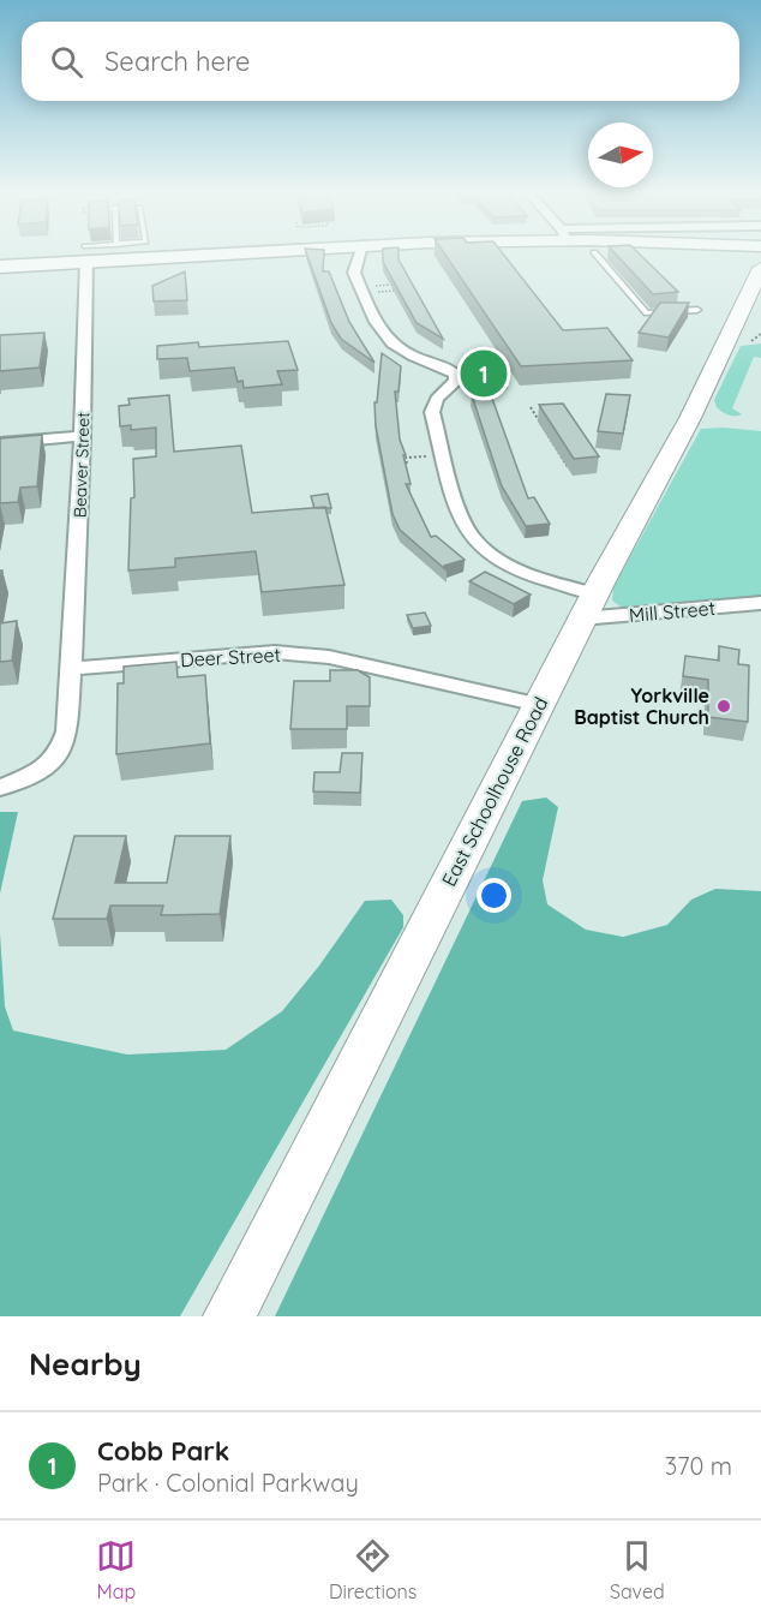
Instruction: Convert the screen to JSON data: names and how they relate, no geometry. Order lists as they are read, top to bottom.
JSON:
{
  "streets": {
    "main road": ["East Schoolhouse Road"],
    "street": ["Beaver Street", "Mill Street", "Deer Street"]
  },
  "crossings": [
    ["Beaver Street", "Deer Street"],
    ["Mill Street", "East Schoolhouse Road"],
    ["Deer Street", "East Schoolhouse Road"]
  ],
  "places": ["Yorkville Baptist Church"],
  "north": "right",
  "page": {
    "search": "Search here",
    "pins": "1",
    "heading": "Nearby",
    "list": [
      {
        "mark": "1",
        "name": "Cobb Park",
        "note": "Park · Colonial Parkway",
        "value": "370 m"
      }
    ],
    "nav": ["Map", "Directions", "Saved"]
  }
}
